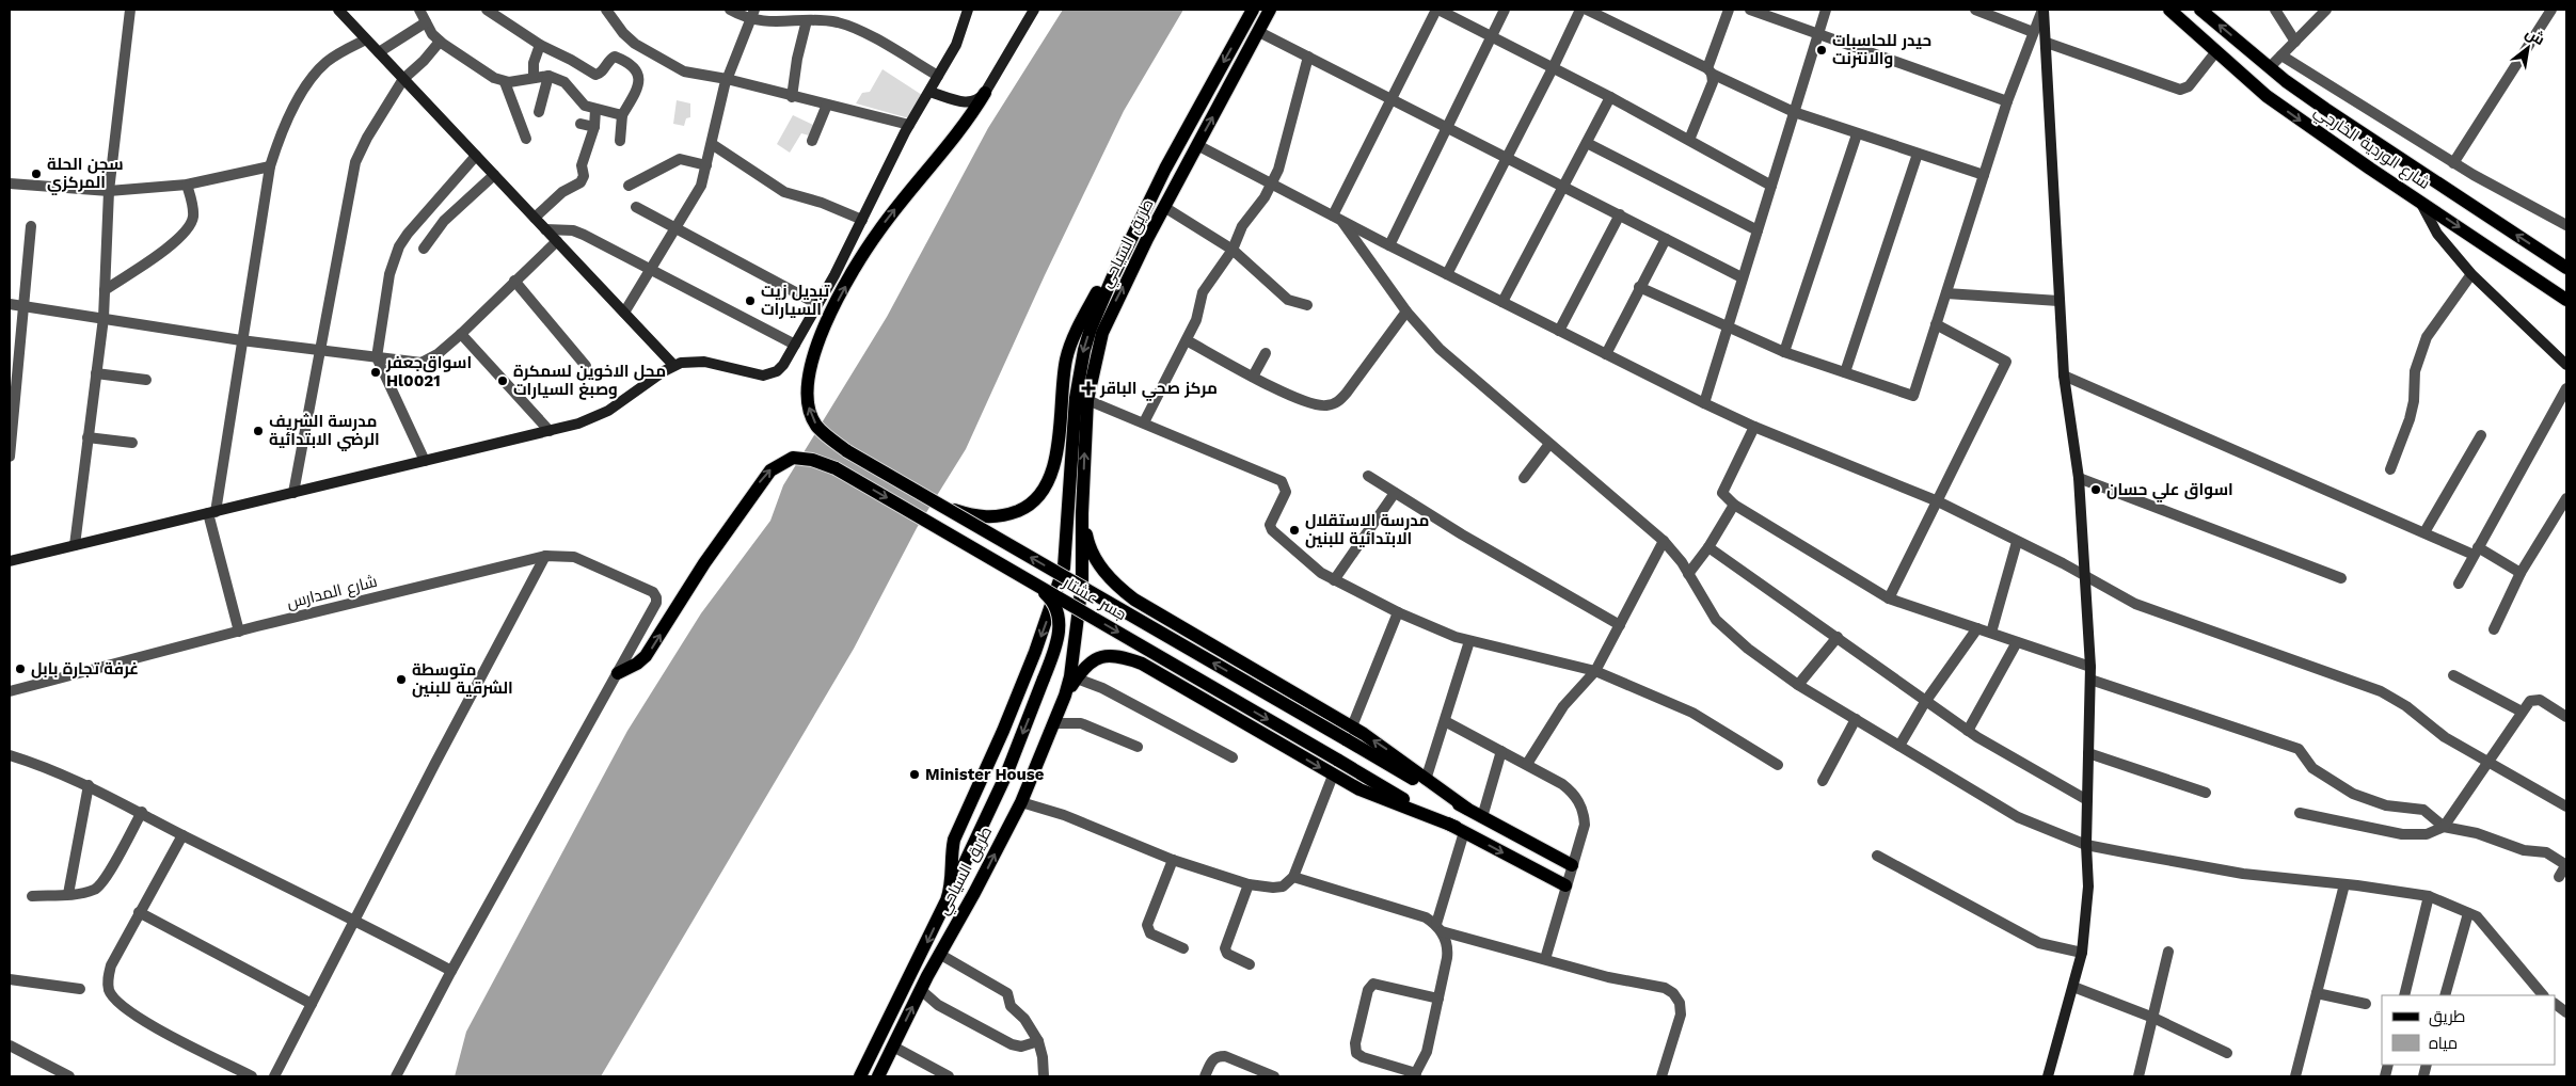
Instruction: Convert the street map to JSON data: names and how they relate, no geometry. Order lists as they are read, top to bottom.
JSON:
{
  "streets": {
    "main road": ["شارع الوردية الخارجي", "طريق السياحي", "جسر عشتار"],
    "street": ["شارع المدارس"]
  },
  "crossings": [
    ["شارع المدارس", "جسر عشتار"]
  ],
  "places": {
    "other": [
      "حيدر للحاسبات والانترنت",
      "سجن الحلة المركزي",
      "تبديل زيت السيارات",
      "اسواق‌جعفر Hl0021",
      "محل الاخوين لسمكرة وصبغ السيارات",
      "مدرسة الشريف الرضي الابتدائية",
      "اسواق علي حسان",
      "مدرسة الاستقلال الابتدائية للبنين",
      "غرفة تجارة بابل",
      "متوسطة الشرقية للبنين",
      "Minister House"
    ],
    "health": ["مركز صحي الباقر"]
  },
  "legend": ["طريق", "مياه"],
  "north": "top right"
}
